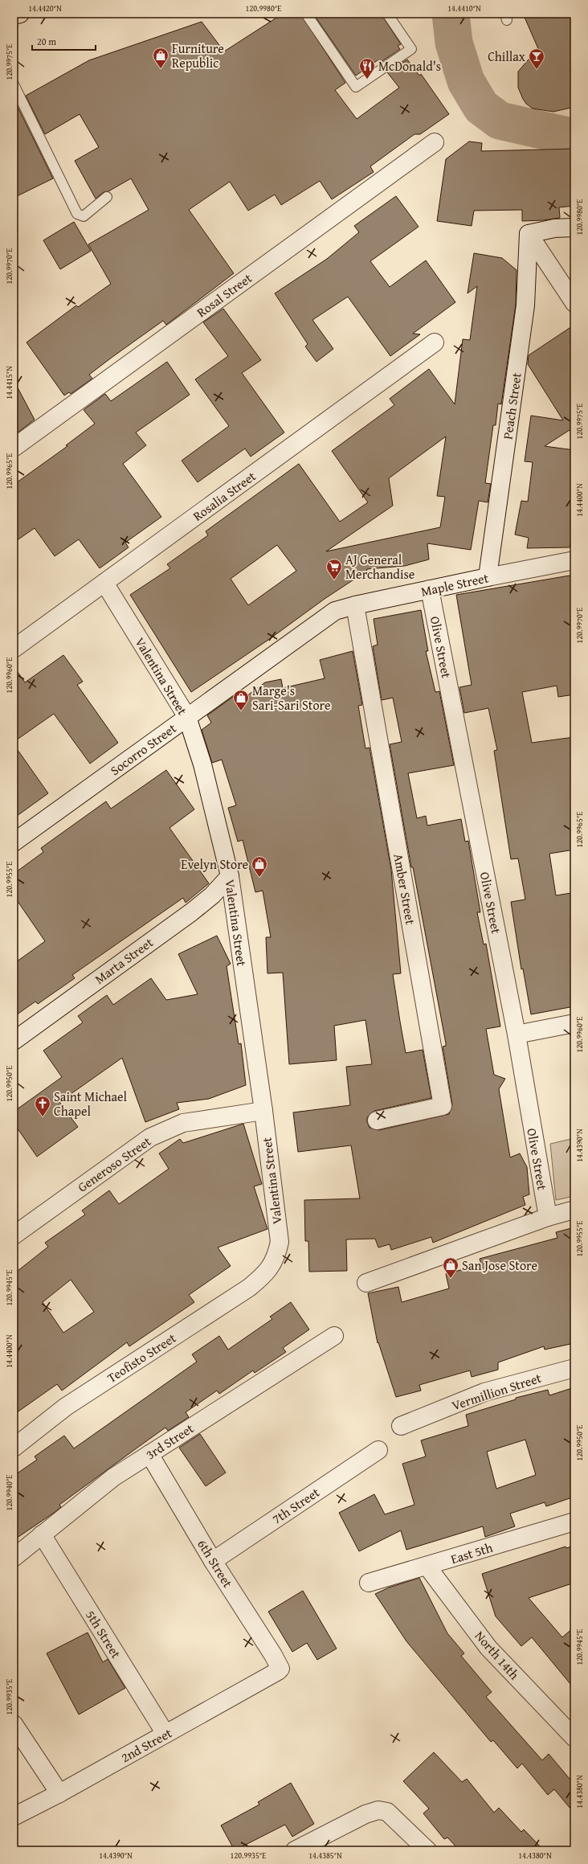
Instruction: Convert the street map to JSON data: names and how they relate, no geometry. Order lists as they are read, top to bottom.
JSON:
{
  "streets": {
    "street": [
      "Rosal Street",
      "Peach Street",
      "Rosalia Street",
      "Maple Street",
      "Olive Street",
      "Valentina Street",
      "Socorro Street",
      "Amber Street",
      "Marta Street",
      "Generoso Street",
      "Teofisto Street",
      "Vermillion Street",
      "3rd Street",
      "7th Street",
      "East 5th",
      "6th Street",
      "5th Street",
      "North 14th",
      "2nd Street"
    ]
  },
  "crossings": [
    ["Peach Street", "Maple Street"],
    ["Rosalia Street", "Valentina Street"],
    ["Maple Street", "Olive Street"],
    ["Maple Street", "Socorro Street"],
    ["Maple Street", "Amber Street"],
    ["Valentina Street", "Socorro Street"],
    ["Valentina Street", "Marta Street"],
    ["Valentina Street", "Generoso Street"],
    ["Valentina Street", "Teofisto Street"],
    ["3rd Street", "6th Street"],
    ["3rd Street", "5th Street"],
    ["7th Street", "6th Street"],
    ["East 5th", "North 14th"],
    ["6th Street", "2nd Street"],
    ["5th Street", "2nd Street"]
  ],
  "places": {
    "shop": [
      "Furniture Republic",
      "Marge's Sari-Sari Store",
      "Evelyn Store",
      "San Jose Store"
    ],
    "bar": ["Chillax"],
    "restaurant": ["McDonald's"],
    "supermarket": ["AJ General Merchandise"],
    "church": ["Saint Michael Chapel"]
  },
  "scale_bar": "20 m",
  "coordinates": [
    "14.4420°N",
    "120.9980°E",
    "14.4410°N",
    "120.9975°E",
    "120.9970°E",
    "14.4415°N",
    "120.9965°E",
    "14.4400°N",
    "120.9960°E",
    "120.9955°E",
    "120.9950°E",
    "14.4390°N",
    "120.9945°E",
    "120.9940°E",
    "120.9935°E",
    "14.4380°N",
    "14.4385°N"
  ]
}
